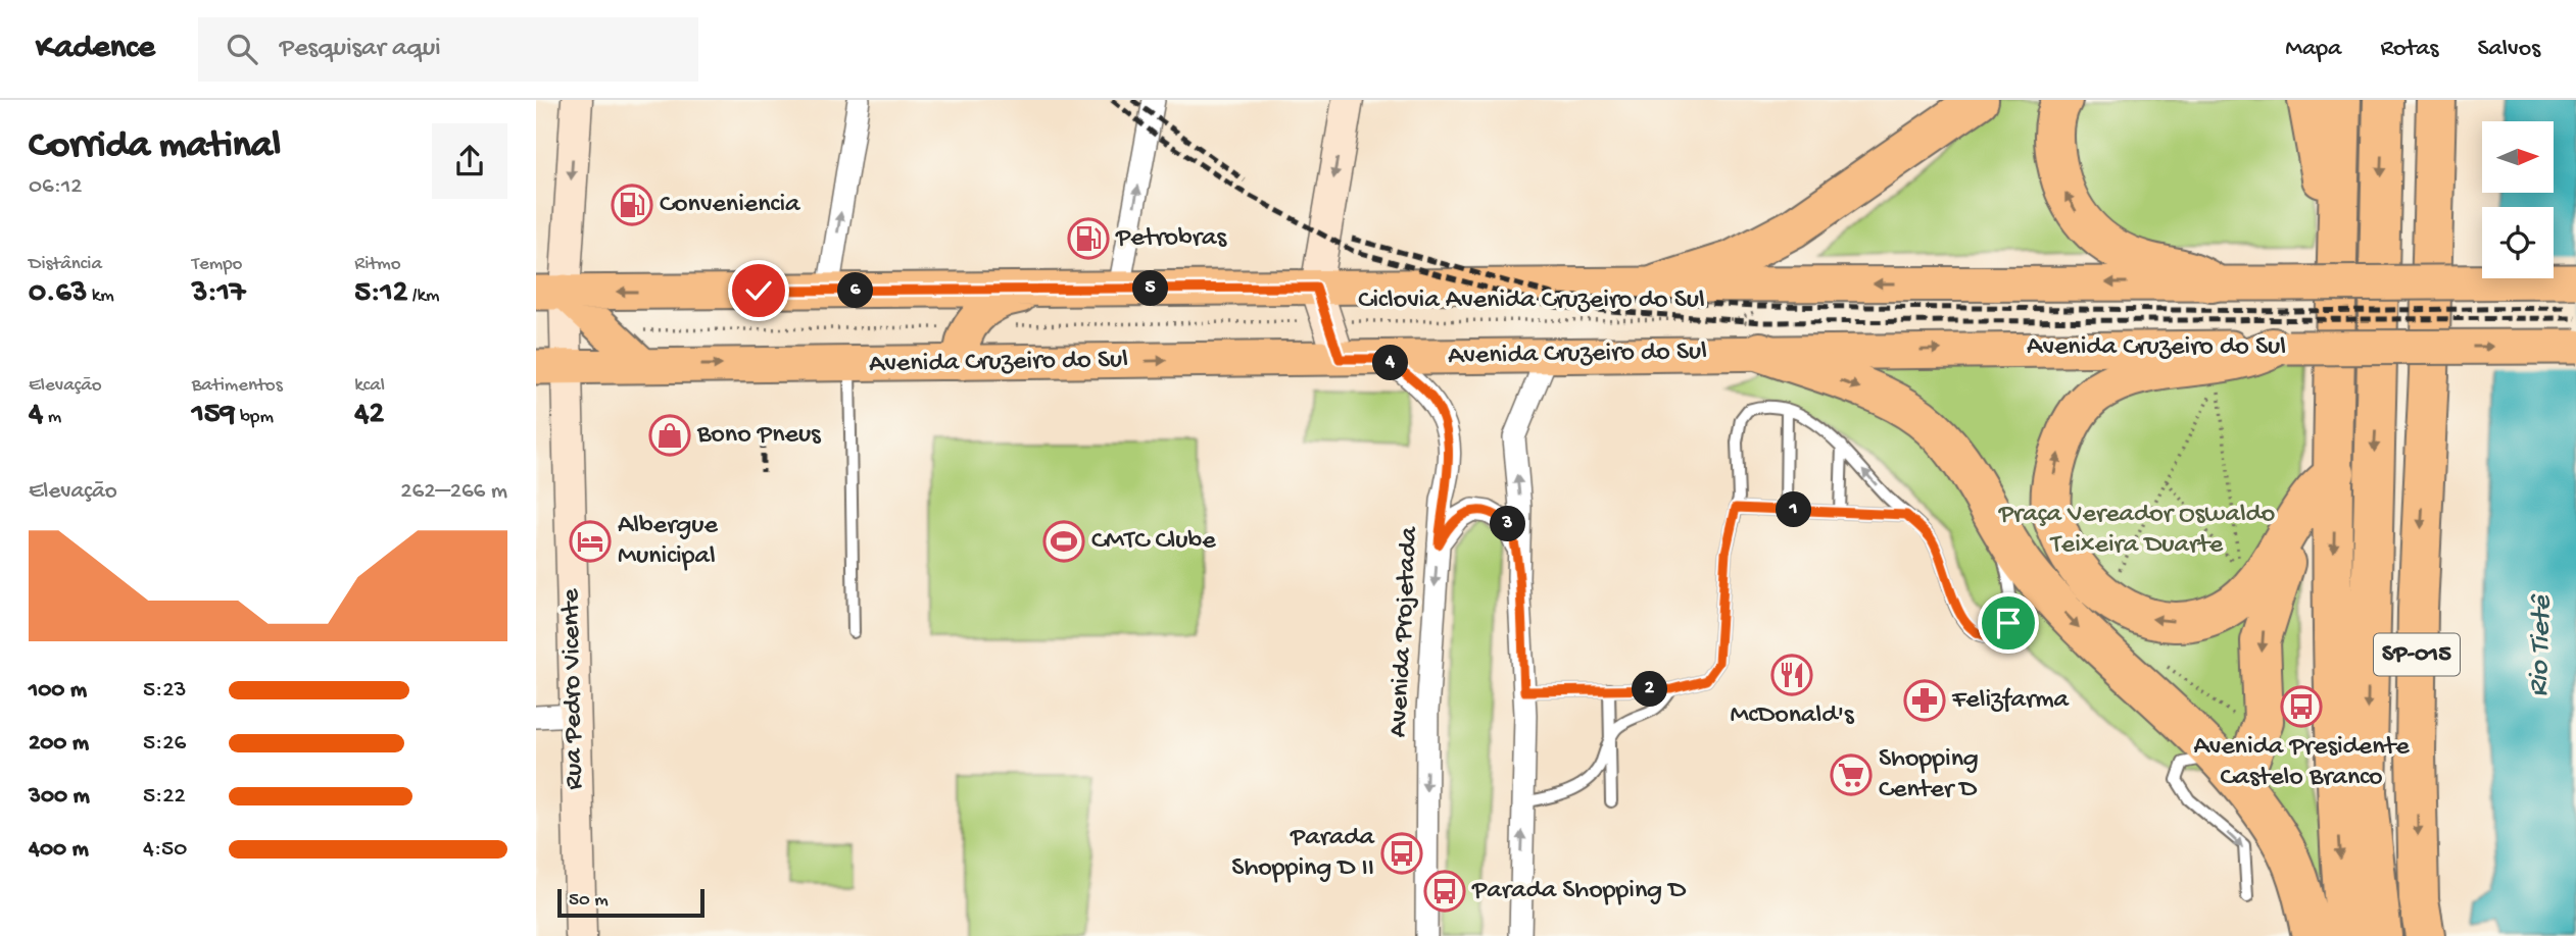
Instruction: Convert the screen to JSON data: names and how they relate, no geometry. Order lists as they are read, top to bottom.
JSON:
{
  "streets": {
    "highway": ["SP-015"],
    "main road": ["Avenida Cruzeiro do Sul"],
    "street": ["Avenida Projetada", "Rua Pedro Vicente"],
    "path": ["Ciclovia Avenida Cruzeiro do Sul"]
  },
  "crossings": [
    ["Avenida Cruzeiro do Sul", "Avenida Projetada"],
    ["Avenida Cruzeiro do Sul", "Rua Pedro Vicente"]
  ],
  "water": ["Rio Tietê"],
  "parks": ["Praça Vereador Oswaldo Teixeira Duarte"],
  "places": {
    "fuel station": ["Conveniencia", "Petrobras"],
    "shop": ["Bono Pneus"],
    "hotel": ["Albergue Municipal"],
    "sports": ["CMTC Clube"],
    "restaurant": ["McDonald's"],
    "pharmacy": ["Felizfarma"],
    "bus stop": ["Avenida Presidente Castelo Branco", "Parada Shopping D II", "Parada Shopping D"],
    "supermarket": ["Shopping Center D"]
  },
  "scale_bar": "50 m",
  "north": "right",
  "page": {
    "header": "Kadence",
    "search": "Pesquisar aqui",
    "nav": ["Mapa", "Rotas", "Salvos"],
    "heading": ["Corrida matinal", "06:12"],
    "stats": [
      ["Distância", "0.63 km"],
      ["Tempo", "3:17"],
      ["Ritmo", "5:12 /km"],
      ["Elevação", "4 m"],
      ["Batimentos", "159 bpm"],
      ["kcal", "42"]
    ],
    "pins": [
      "5",
      "6",
      "4",
      "1",
      "3",
      "2"
    ],
    "chart": ["Elevação", "262–266 m"],
    "list": [
      {
        "name": "100 m",
        "note": "5:23"
      },
      {
        "name": "200 m",
        "note": "5:26"
      },
      {
        "name": "300 m",
        "note": "5:22"
      },
      {
        "name": "400 m",
        "note": "4:50"
      }
    ],
    "scale": "50 m"
  }
}
